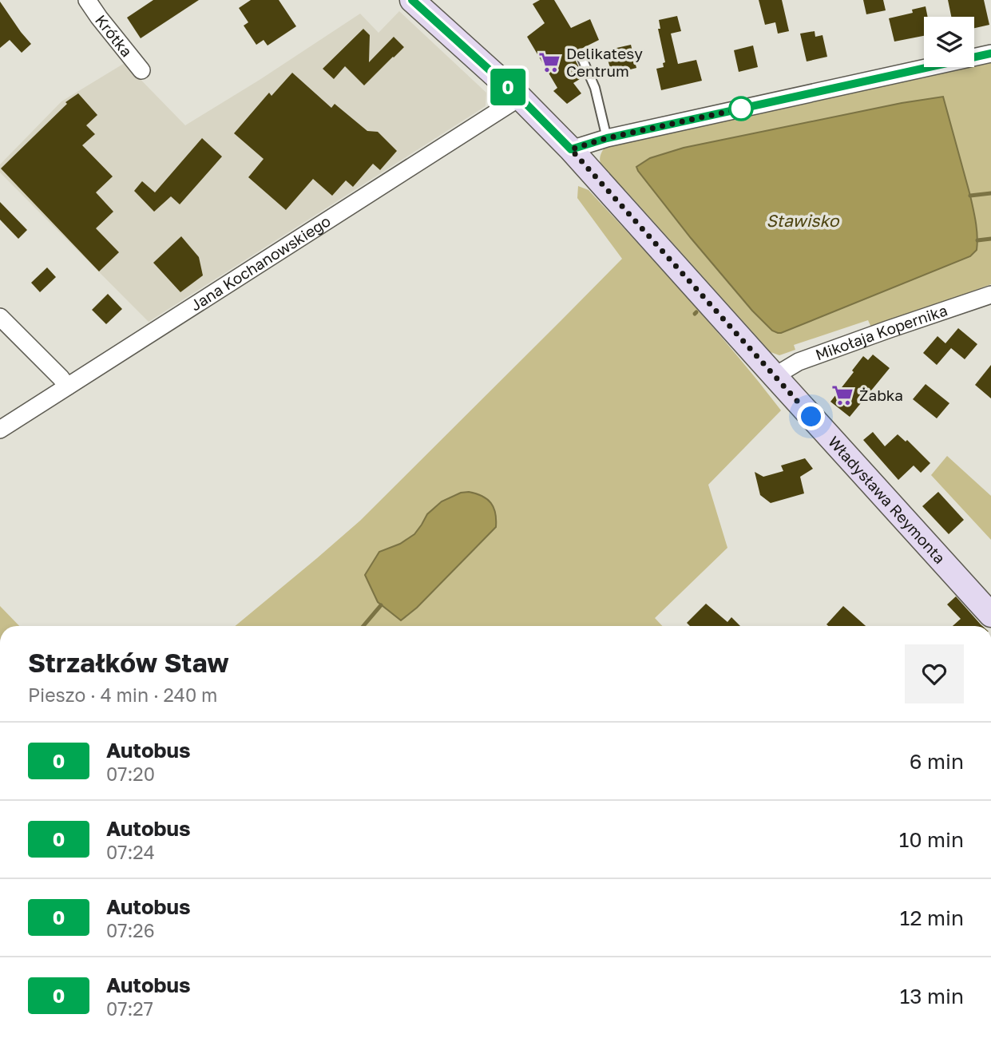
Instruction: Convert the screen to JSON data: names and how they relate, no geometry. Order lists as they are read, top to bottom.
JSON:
{
  "streets": {
    "street": [
      "Krótka",
      "Jana Kochanowskiego",
      "Mikołaja Kopernika",
      "Władysława Reymonta"
    ]
  },
  "crossings": [
    ["Jana Kochanowskiego", "Władysława Reymonta"],
    ["Mikołaja Kopernika", "Władysława Reymonta"]
  ],
  "water": ["Stawisko"],
  "places": {
    "supermarket": ["Delikatesy Centrum", "Żabka"]
  },
  "lines": ["bus line 0"],
  "page": {
    "on_map": "0",
    "heading": ["Strzałków Staw", "Pieszo · 4 min · 240 m"],
    "list": [
      {
        "mark": "0",
        "name": "Autobus",
        "note": "07:20",
        "value": "6 min"
      },
      {
        "mark": "0",
        "name": "Autobus",
        "note": "07:24",
        "value": "10 min"
      },
      {
        "mark": "0",
        "name": "Autobus",
        "note": "07:26",
        "value": "12 min"
      },
      {
        "mark": "0",
        "name": "Autobus",
        "note": "07:27",
        "value": "13 min"
      }
    ]
  }
}
